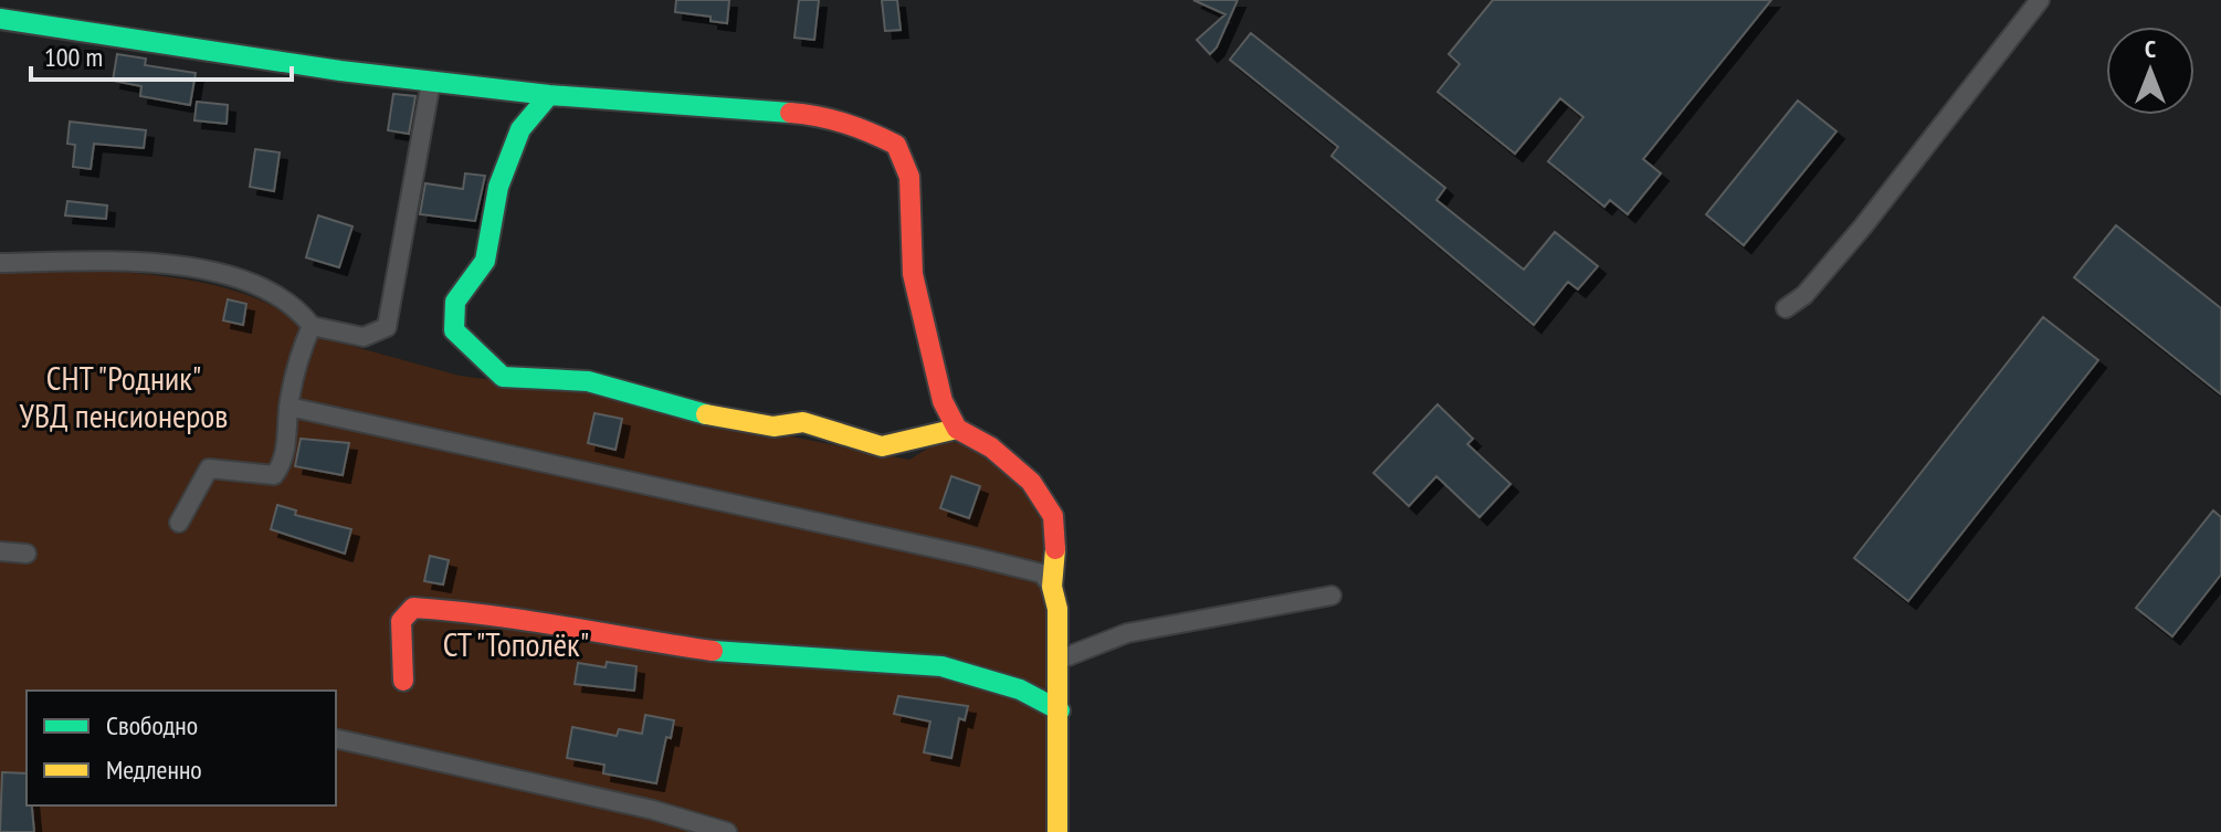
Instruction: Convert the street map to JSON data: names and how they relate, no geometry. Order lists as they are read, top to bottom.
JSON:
{
  "parks": ["СНТ \"Родник\" УВД пенсионеров", "СТ \"Тополёк\""],
  "legend": ["Свободно", "Медленно"],
  "scale_bar": "100 m",
  "north": "top"
}
